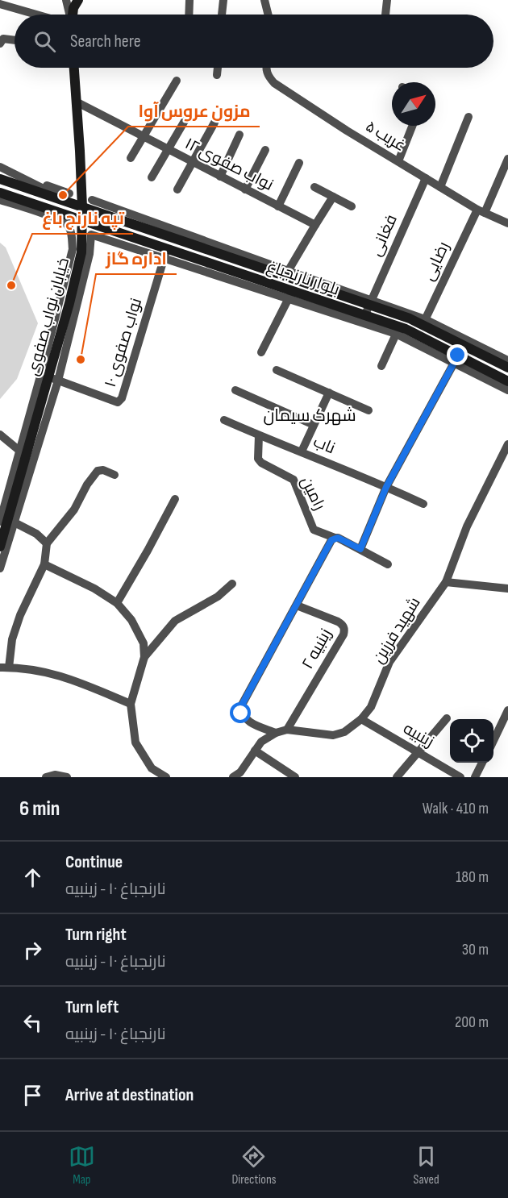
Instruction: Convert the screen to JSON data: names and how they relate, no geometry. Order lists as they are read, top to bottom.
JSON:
{
  "streets": {
    "main road": ["بلوار نارنجباغ", "خیابان نواب صفوی"],
    "street": [
      "غریب ۵",
      "نواب صفوی ۱۲",
      "فغانی",
      "رضایی",
      "نواب صفوی ۱۰",
      "ناب",
      "رامین",
      "شهید فرزین",
      "زینبیه ۲",
      "زینبیه"
    ]
  },
  "crossings": [
    ["غریب ۵", "فغانی"],
    ["غریب ۵", "رضایی"],
    ["نواب صفوی ۱۲", "خیابان نواب صفوی"],
    ["فغانی", "بلوار نارنجباغ"],
    ["رضایی", "بلوار نارنجباغ"],
    ["بلوار نارنجباغ", "خیابان نواب صفوی"],
    ["بلوار نارنجباغ", "نواب صفوی ۱۰"],
    ["خیابان نواب صفوی", "نواب صفوی ۱۰"],
    ["ناب", "رامین"],
    ["شهید فرزین", "زینبیه ۲"],
    ["شهید فرزین", "زینبیه"]
  ],
  "districts": ["شهرک سیمان"],
  "places": ["مزون عروس آوا", "تپه نارنج باغ", "اداره گاز"],
  "north": "top right",
  "page": {
    "search": "Search here",
    "heading": ["6 min", "Walk · 410 m"],
    "list": [
      ["Continue", "نارنجباغ ۱۰ - زینبیه", "180 m"],
      ["Turn right", "نارنجباغ ۱۰ - زینبیه", "30 m"],
      ["Turn left", "نارنجباغ ۱۰ - زینبیه", "200 m"],
      "Arrive at destination"
    ],
    "nav": ["Map", "Directions", "Saved"]
  }
}
